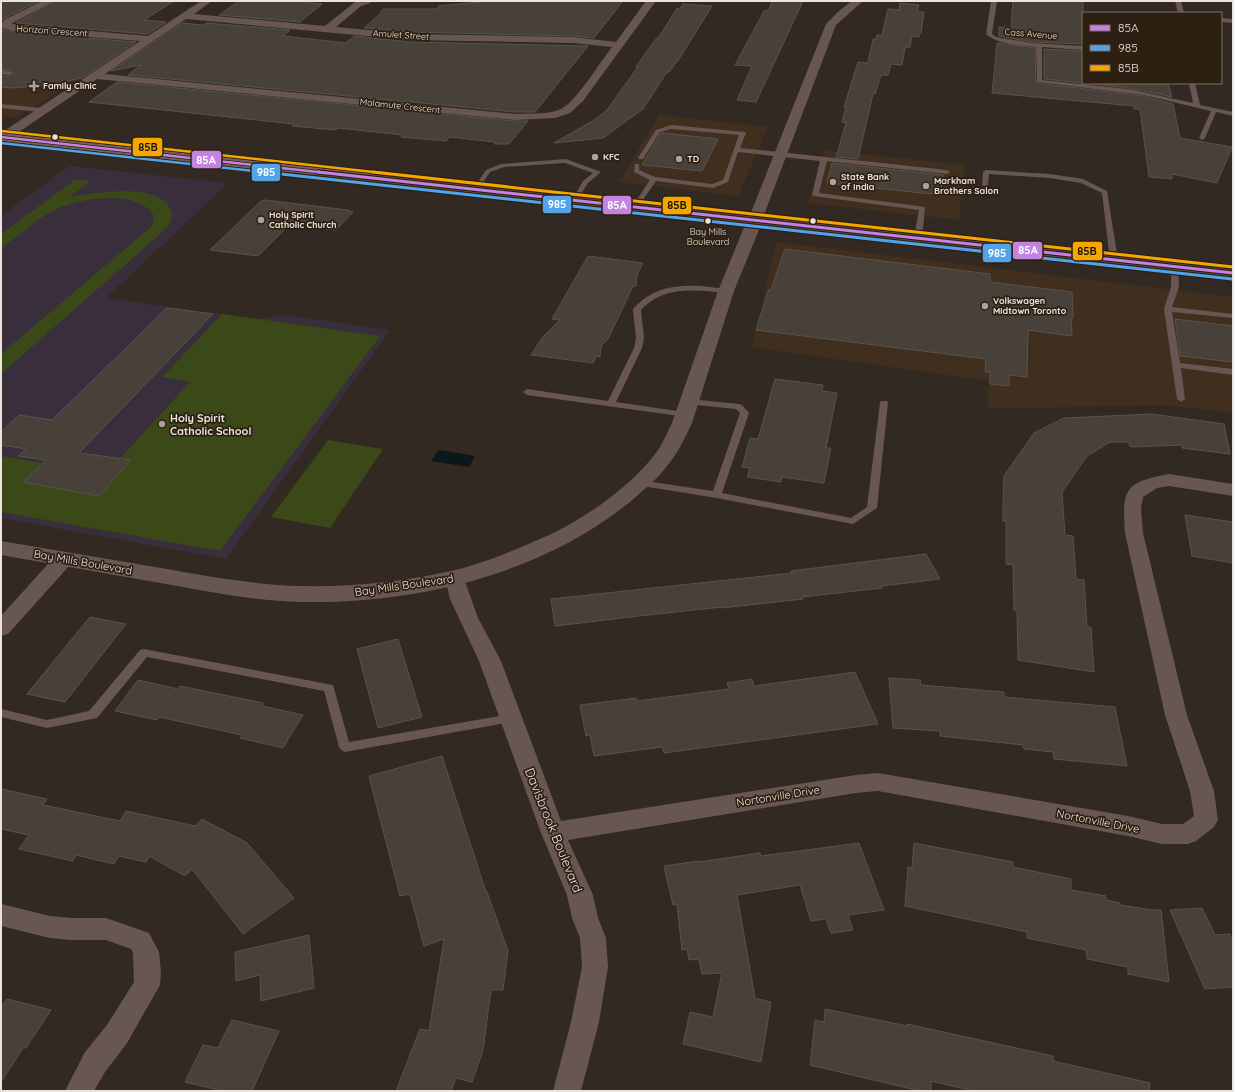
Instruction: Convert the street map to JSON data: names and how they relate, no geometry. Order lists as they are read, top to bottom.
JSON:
{
  "streets": {
    "street": [
      "Horizon Crescent",
      "Amulet Street",
      "Malamute Crescent",
      "Bay Mills Boulevard",
      "Nortonville Drive",
      "Davisbrook Boulevard"
    ],
    "lane": ["Cass Avenue"]
  },
  "crossings": [
    ["Amulet Street", "Malamute Crescent"],
    ["Bay Mills Boulevard", "Davisbrook Boulevard"],
    ["Nortonville Drive", "Davisbrook Boulevard"]
  ],
  "places": {
    "health": ["Family Clinic"],
    "other": [
      "KFC",
      "TD",
      "State Bank of India",
      "Markham Brothers Salon",
      "Holy Spirit Catholic Church",
      "Bay Mills Boulevard",
      "Volkswagen Midtown Toronto",
      "Holy Spirit Catholic School"
    ]
  },
  "lines": ["transit line 85B", "transit line 85A", "transit line 985"],
  "legend": ["85A", "985", "85B"]
}
